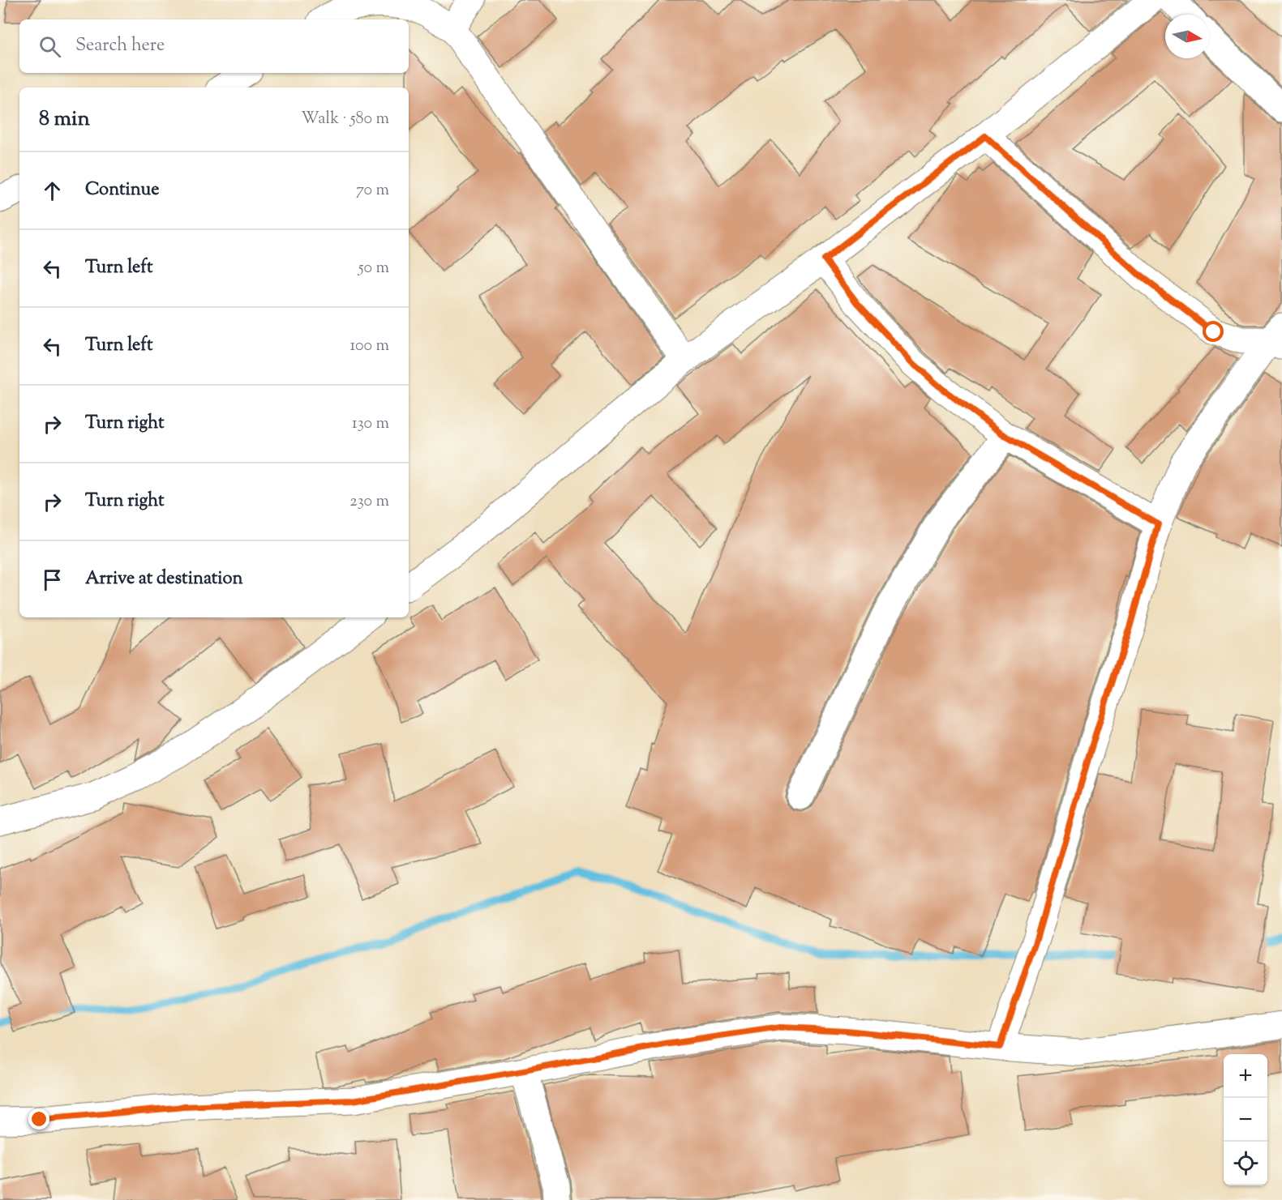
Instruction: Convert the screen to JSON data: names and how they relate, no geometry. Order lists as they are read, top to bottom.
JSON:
{
  "north": "right",
  "page": {
    "search": "Search here",
    "heading": ["8 min", "Walk · 580 m"],
    "list": [
      ["Continue", "70 m"],
      ["Turn left", "50 m"],
      ["Turn left", "100 m"],
      ["Turn right", "130 m"],
      ["Turn right", "230 m"],
      "Arrive at destination"
    ],
    "map_buttons": ["+", "−"]
  }
}
